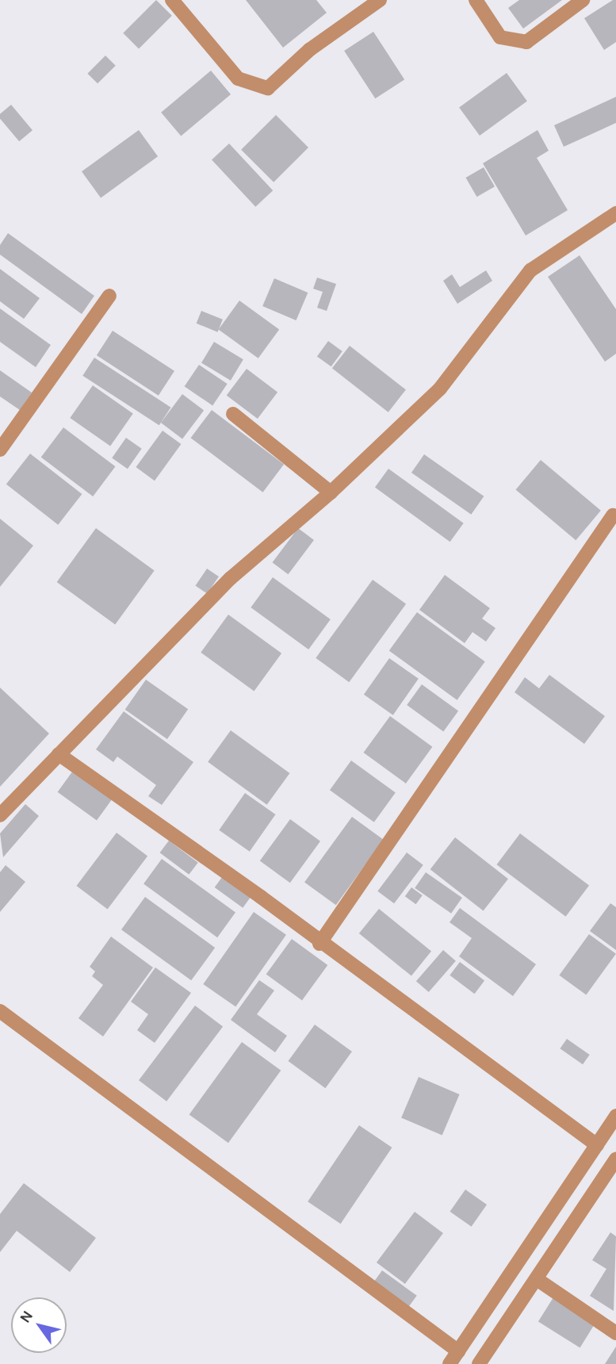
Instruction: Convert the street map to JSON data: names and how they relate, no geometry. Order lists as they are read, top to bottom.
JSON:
{
  "north": "top left"
}
